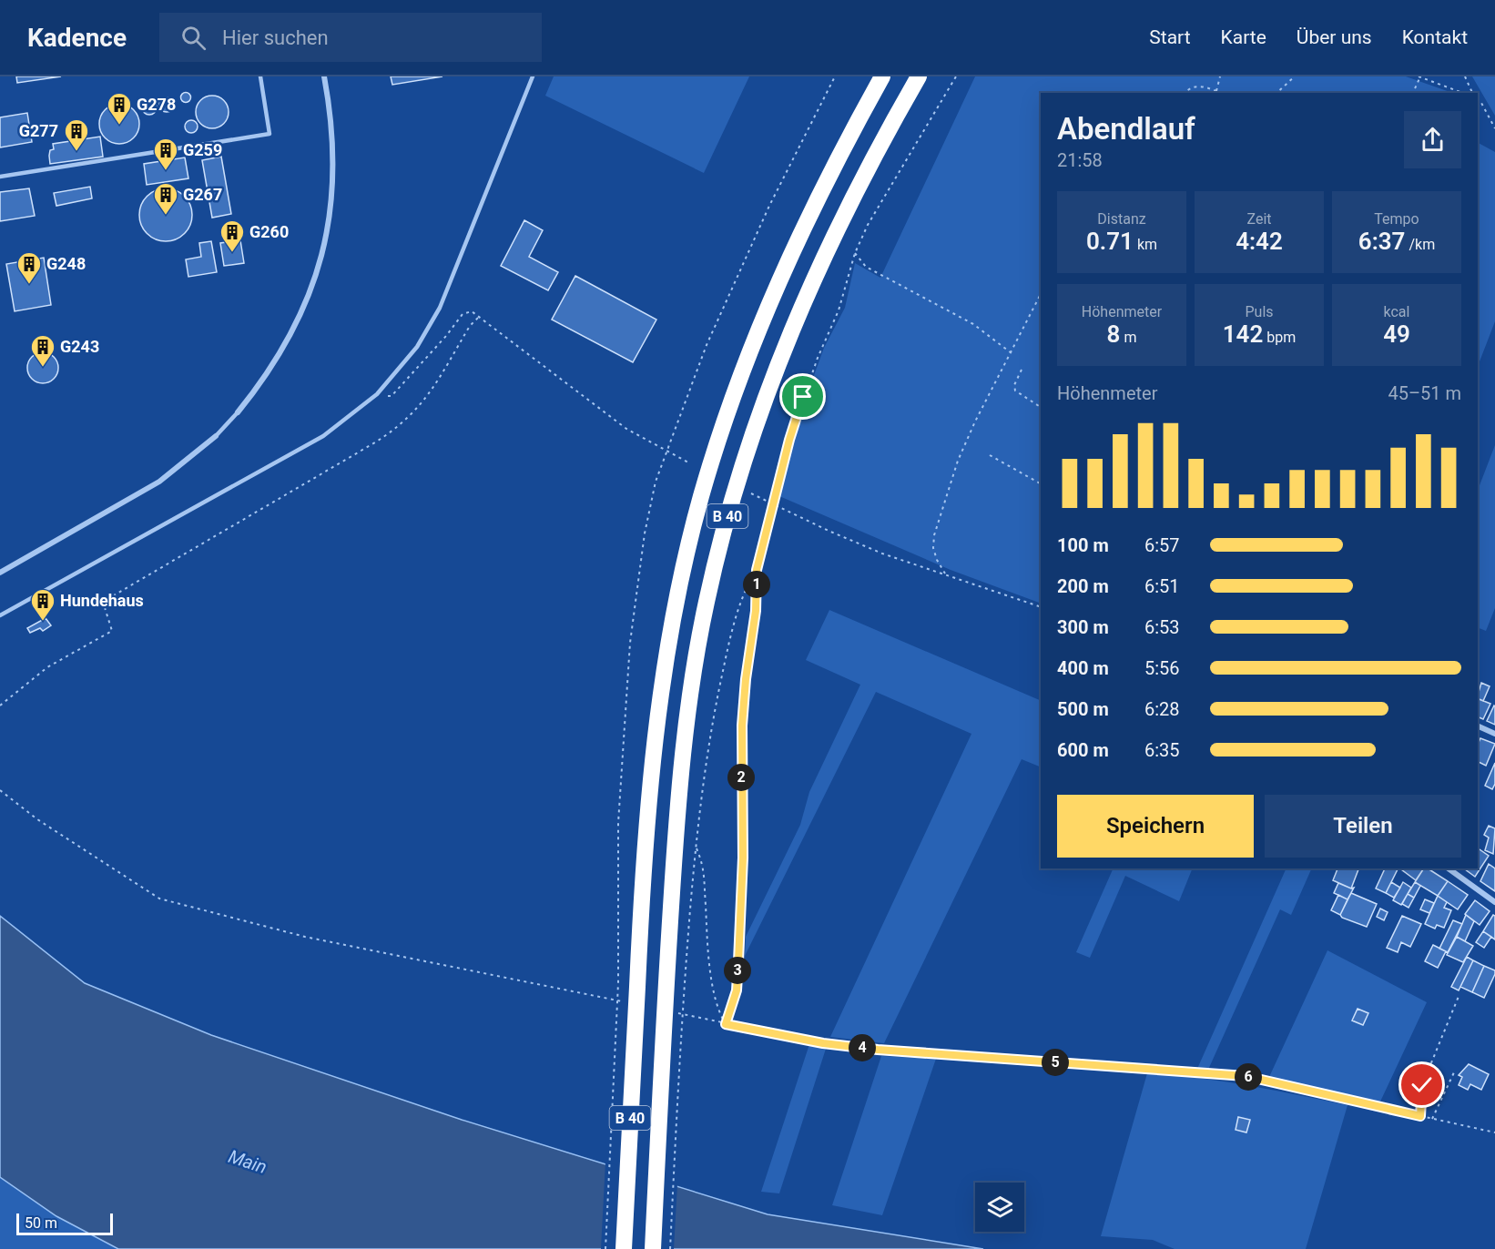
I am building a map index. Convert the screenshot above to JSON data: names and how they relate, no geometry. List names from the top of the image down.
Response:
{
  "streets": {
    "highway": ["B 40"]
  },
  "water": ["Main"],
  "places": {
    "building": [
      "G278",
      "G277",
      "G259",
      "G267",
      "G260",
      "G248",
      "G243",
      "Hundehaus"
    ]
  },
  "scale_bar": "50 m",
  "page": {
    "header": "Kadence",
    "search": "Hier suchen",
    "nav": [
      "Start",
      "Karte",
      "Über uns",
      "Kontakt"
    ],
    "heading": ["Abendlauf", "21:58"],
    "stats": [
      ["Distanz", "0.71 km"],
      ["Zeit", "4:42"],
      ["Tempo", "6:37 /km"],
      ["Höhenmeter", "8 m"],
      ["Puls", "142 bpm"],
      ["kcal", "49"]
    ],
    "chart": ["Höhenmeter", "45–51 m"],
    "list": [
      {
        "name": "100 m",
        "note": "6:57"
      },
      {
        "name": "200 m",
        "note": "6:51"
      },
      {
        "name": "300 m",
        "note": "6:53"
      },
      {
        "name": "400 m",
        "note": "5:56"
      },
      {
        "name": "500 m",
        "note": "6:28"
      },
      {
        "name": "600 m",
        "note": "6:35"
      }
    ],
    "pins": [
      "1",
      "2",
      "3",
      "4",
      "5",
      "6"
    ],
    "buttons": ["Speichern", "Teilen"],
    "scale": "50 m"
  }
}
